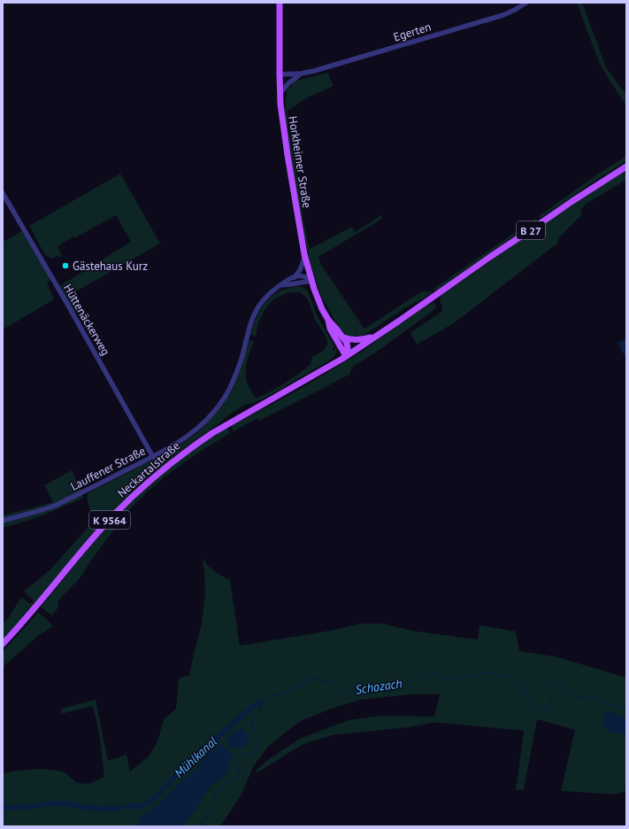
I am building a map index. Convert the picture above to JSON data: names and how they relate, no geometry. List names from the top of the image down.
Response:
{
  "streets": {
    "main road": [
      "Horkheimer Straße",
      "B 27",
      "Neckartalstraße",
      "K 9564"
    ],
    "street": ["Egerten", "Hüttenäckerweg", "Lauffener Straße"]
  },
  "crossings": [
    ["Egerten", "Horkheimer Straße"],
    ["Horkheimer Straße", "B 27"],
    ["Horkheimer Straße", "Neckartalstraße"],
    ["B 27", "Neckartalstraße"],
    ["Hüttenäckerweg", "Lauffener Straße"]
  ],
  "water": ["Schozach", "Mühlkanal"],
  "places": ["Gästehaus Kurz"]
}
